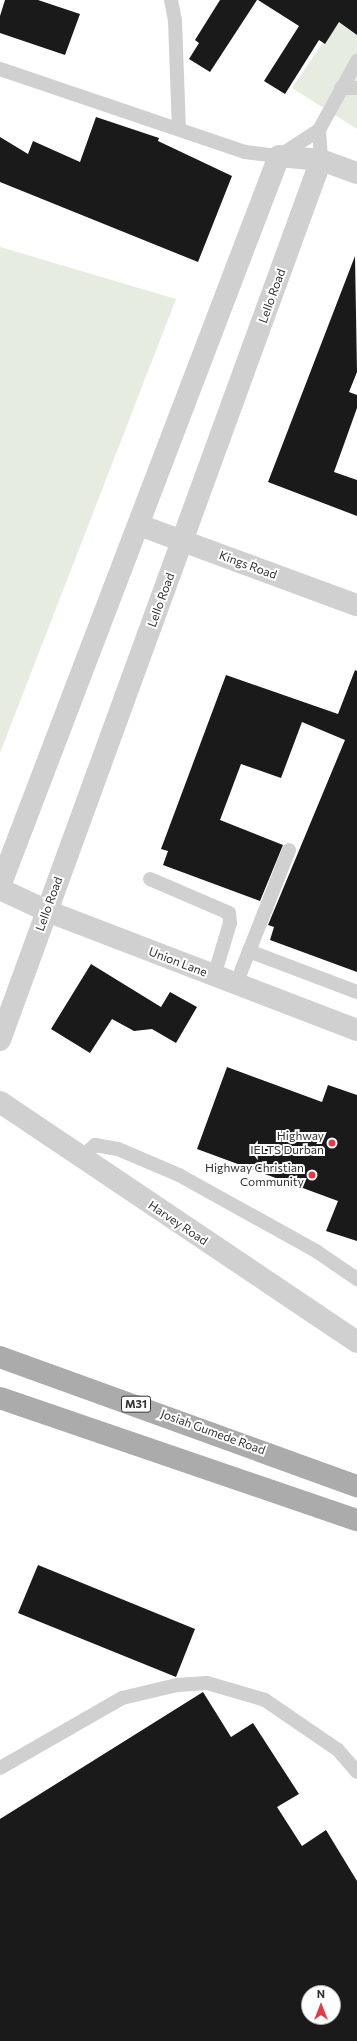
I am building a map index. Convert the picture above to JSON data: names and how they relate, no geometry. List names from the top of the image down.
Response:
{
  "streets": {
    "main road": ["M31", "Josiah Gumede Road"],
    "street": [
      "Lello Road",
      "Kings Road",
      "Union Lane",
      "Harvey Road"
    ]
  },
  "crossings": [
    ["Lello Road", "Kings Road"],
    ["Lello Road", "Union Lane"]
  ],
  "places": ["Highway IELTS Durban", "Highway Christian Community"],
  "north": "top"
}
